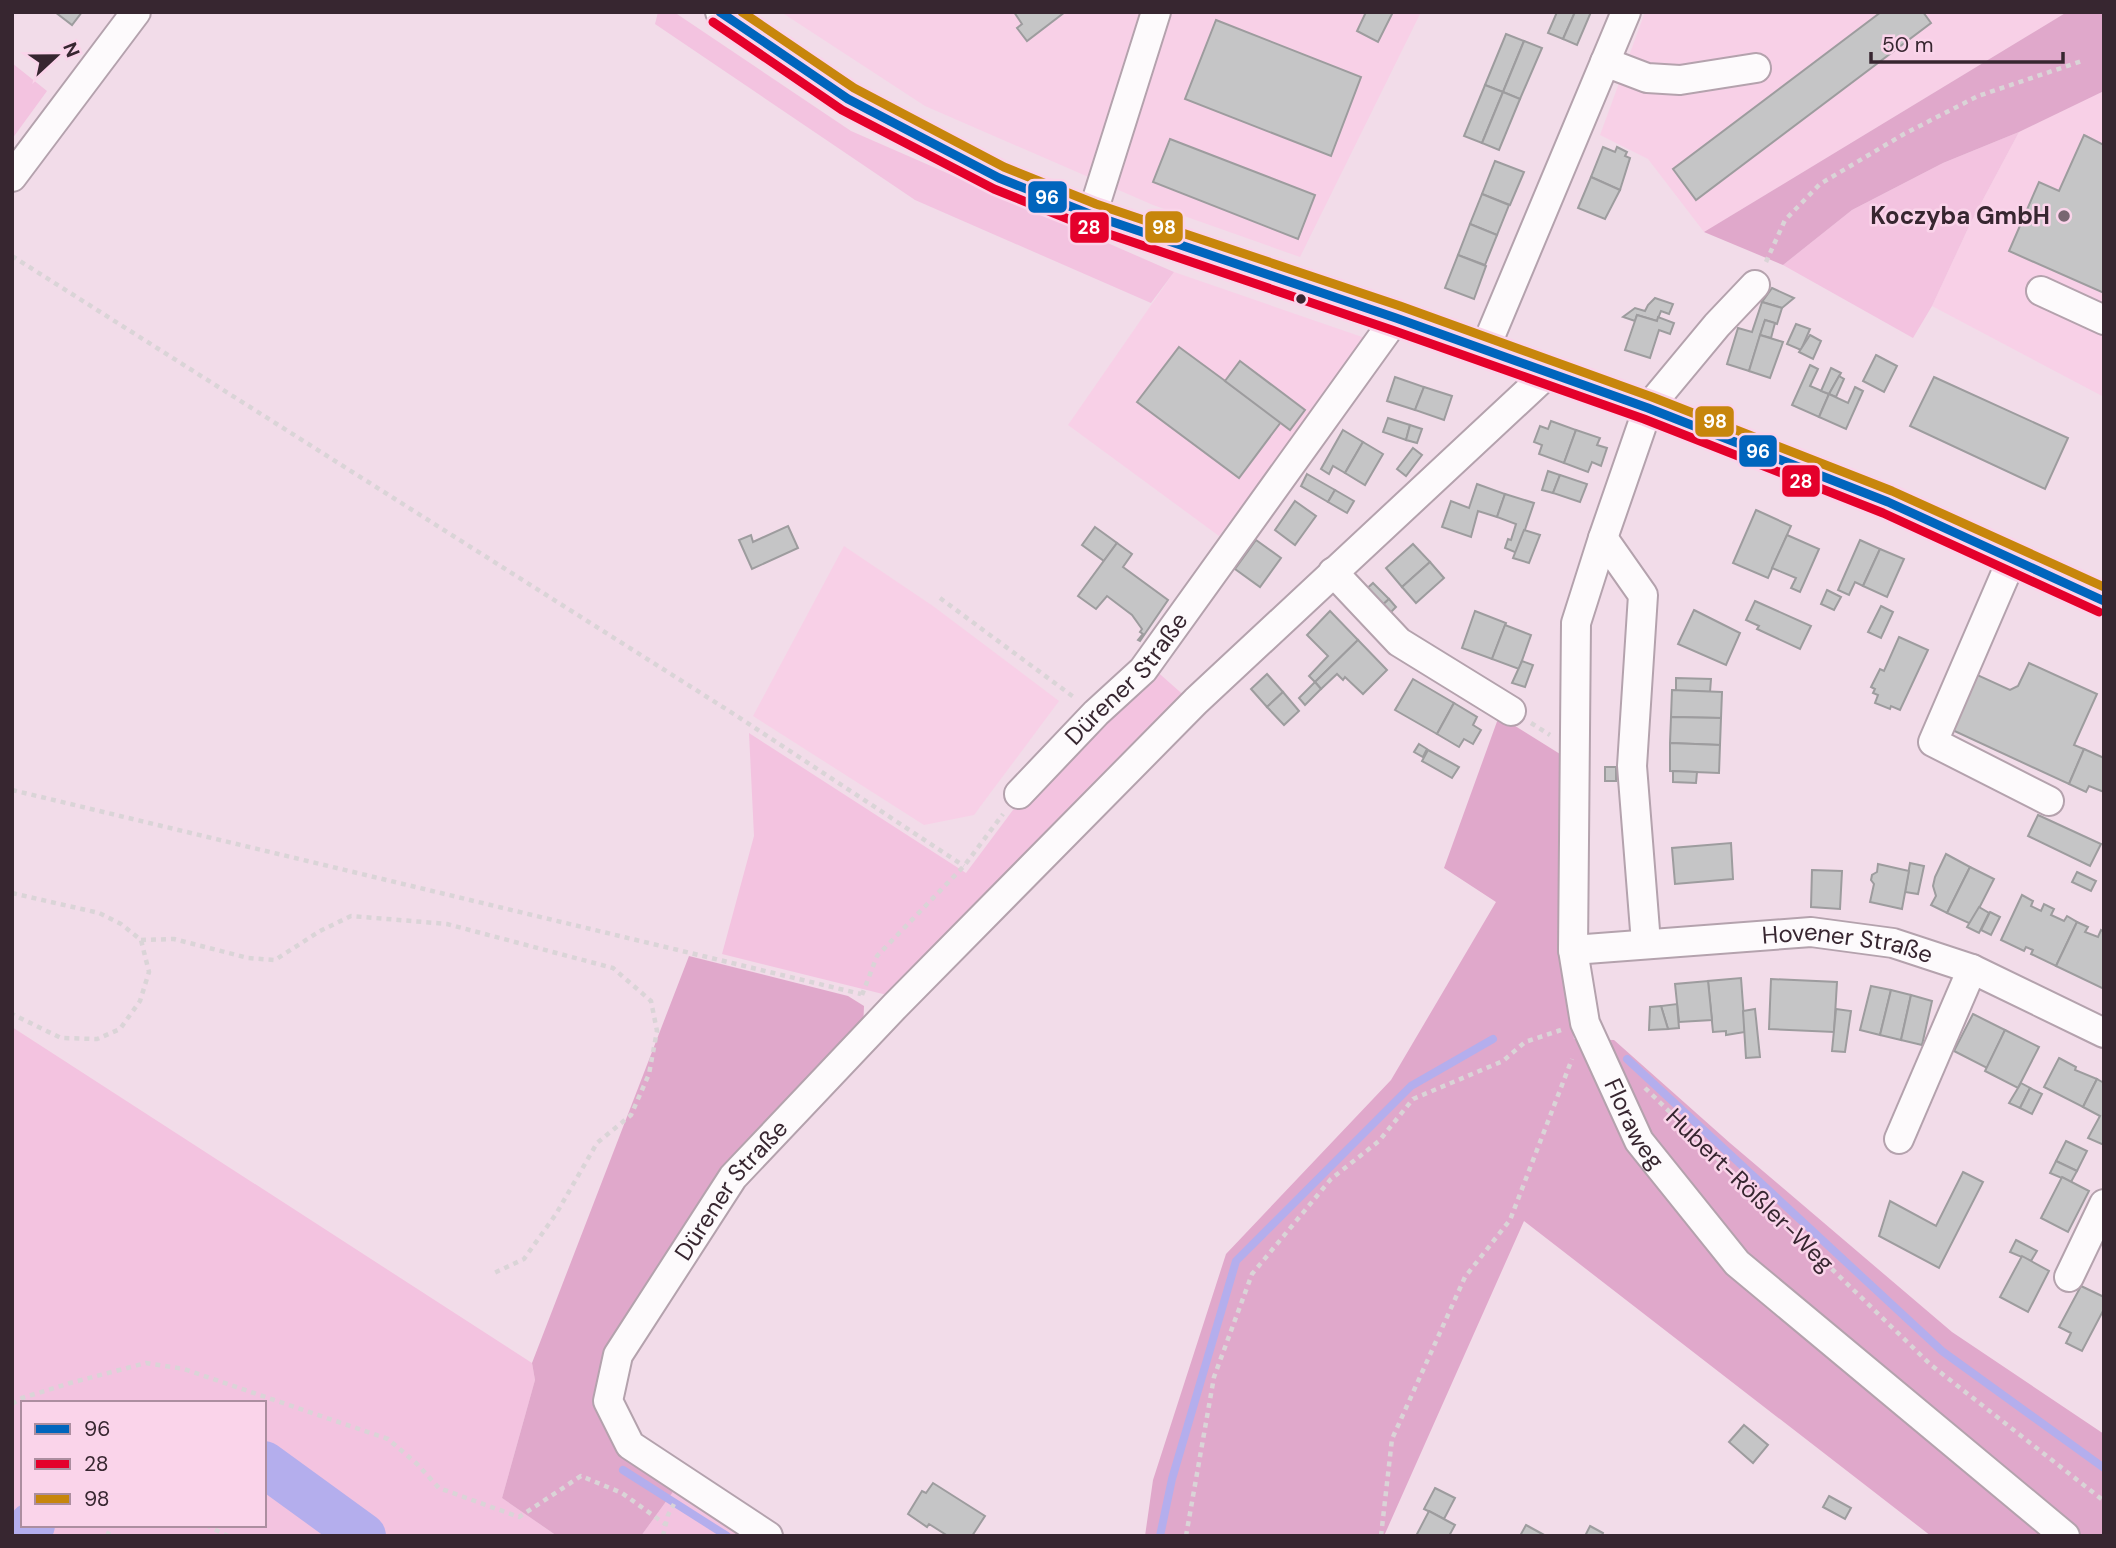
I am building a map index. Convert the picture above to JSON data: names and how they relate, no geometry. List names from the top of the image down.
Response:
{
  "streets": {
    "street": ["Dürener Straße", "Hovener Straße", "Floraweg"],
    "path": ["Hubert-Rößler-Weg"]
  },
  "crossings": [
    ["Hovener Straße", "Floraweg"]
  ],
  "places": ["Koczyba GmbH"],
  "lines": ["transit line 96", "transit line 98", "transit line 28"],
  "legend": ["96", "28", "98"],
  "scale_bar": "50 m",
  "north": "right"
}
